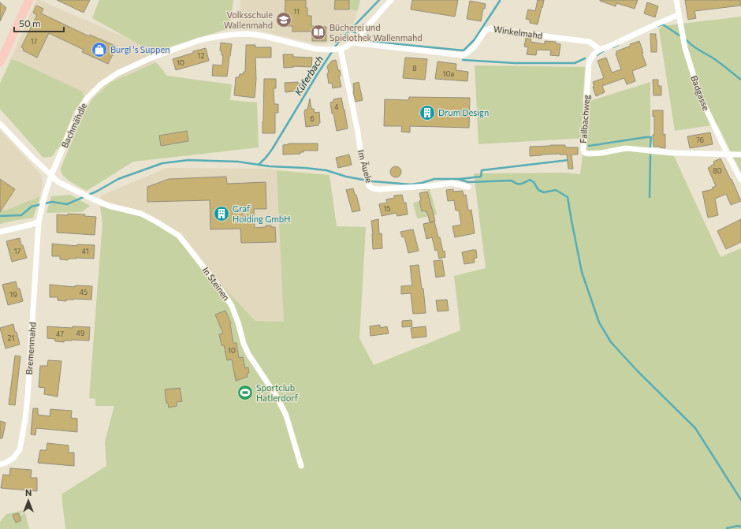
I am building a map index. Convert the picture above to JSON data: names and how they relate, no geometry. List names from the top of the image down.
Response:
{
  "streets": {
    "street": [
      "Winkelmahd",
      "Badgasse",
      "Fallbachweg",
      "Bachmähdle",
      "Im Äuele",
      "In Steinen",
      "Bremenmahd"
    ]
  },
  "crossings": [
    ["Winkelmahd", "Fallbachweg"],
    ["Winkelmahd", "Bachmähdle"],
    ["Badgasse", "Fallbachweg"],
    ["Bachmähdle", "Im Äuele"],
    ["Bachmähdle", "In Steinen"],
    ["Bachmähdle", "Bremenmahd"],
    ["In Steinen", "Bremenmahd"]
  ],
  "water": ["Küferbach"],
  "places": {
    "school or university": ["Volksschule Wallenmahd"],
    "library": ["Bücherei und Spielothek Wallenmahd"],
    "shop": ["Burgl 's Suppen"],
    "building": ["Drum Design", "Graf Holding GmbH"],
    "sports": ["Sportclub Hatlerdorf"]
  },
  "house_numbers": [
    "11",
    "17",
    "12",
    "10",
    "8",
    "10a",
    "4",
    "6",
    "76",
    "80",
    "15",
    "17",
    "41",
    "45",
    "19",
    "49",
    "47",
    "21",
    "10"
  ],
  "scale_bar": "50 m",
  "north": "top"
}
